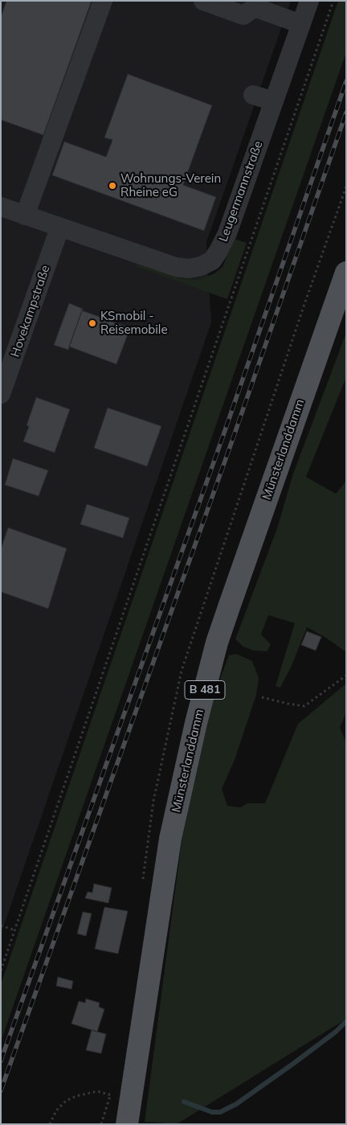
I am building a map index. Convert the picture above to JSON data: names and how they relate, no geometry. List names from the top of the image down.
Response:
{
  "streets": {
    "main road": ["Münsterlanddamm", "B 481"],
    "street": ["Leugermannstraße", "Hovekampstraße"]
  },
  "crossings": [
    ["Leugermannstraße", "Hovekampstraße"]
  ],
  "places": ["Wohnungs-Verein Rheine eG", "KSmobil - Reisemobile"]
}
